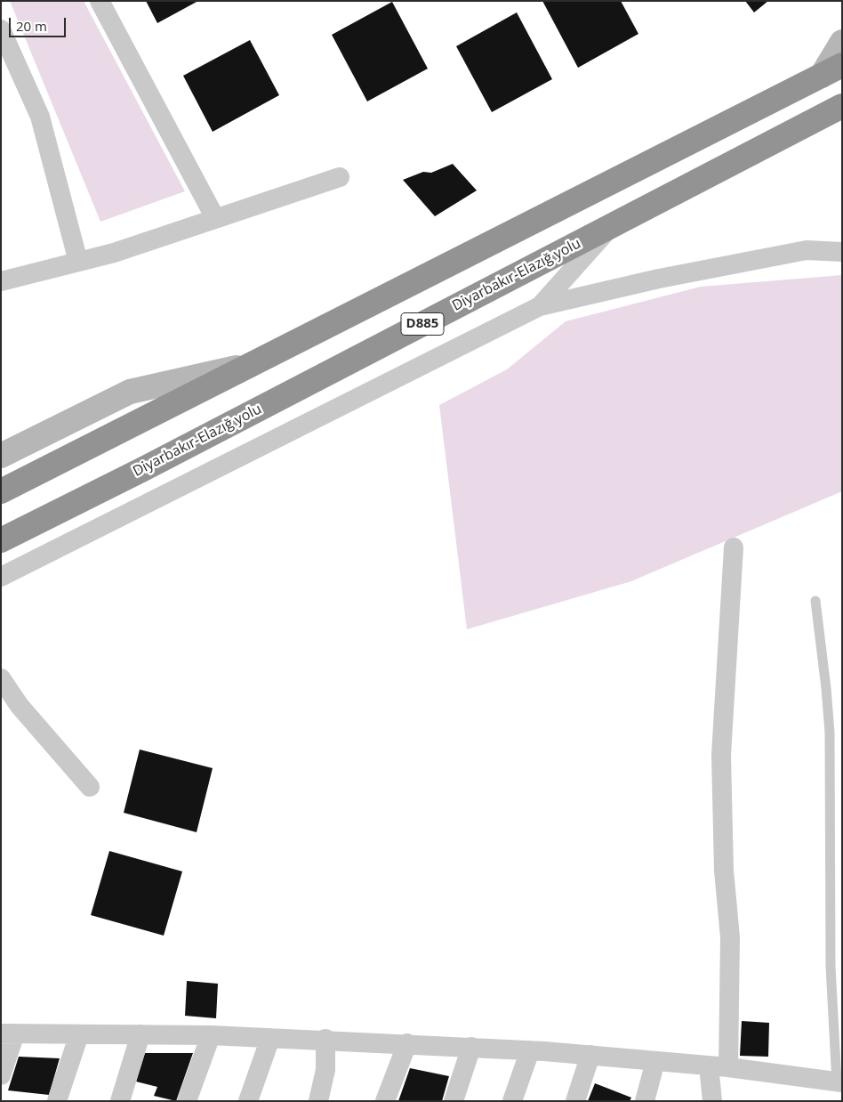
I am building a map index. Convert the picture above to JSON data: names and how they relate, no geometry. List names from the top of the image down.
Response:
{
  "streets": {
    "highway": ["Diyarbakır-Elazığ yolu", "D885"]
  },
  "scale_bar": "20 m"
}
